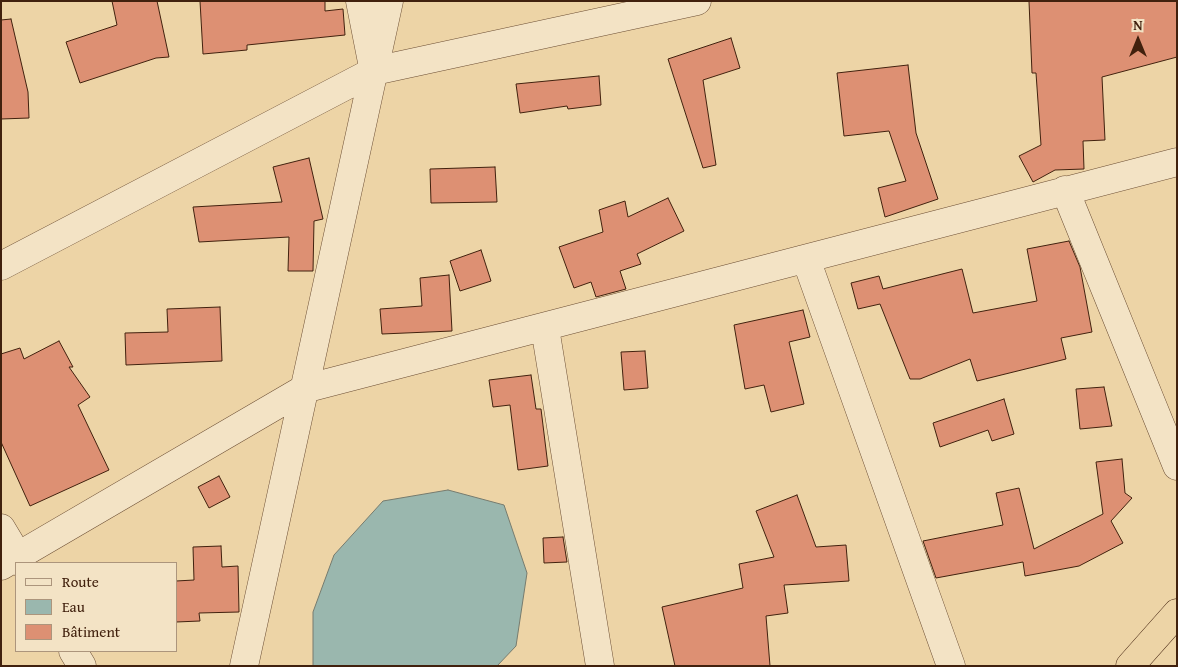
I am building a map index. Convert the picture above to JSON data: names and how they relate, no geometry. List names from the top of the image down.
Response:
{
  "legend": ["Route", "Eau", "Bâtiment"],
  "north": "top"
}
